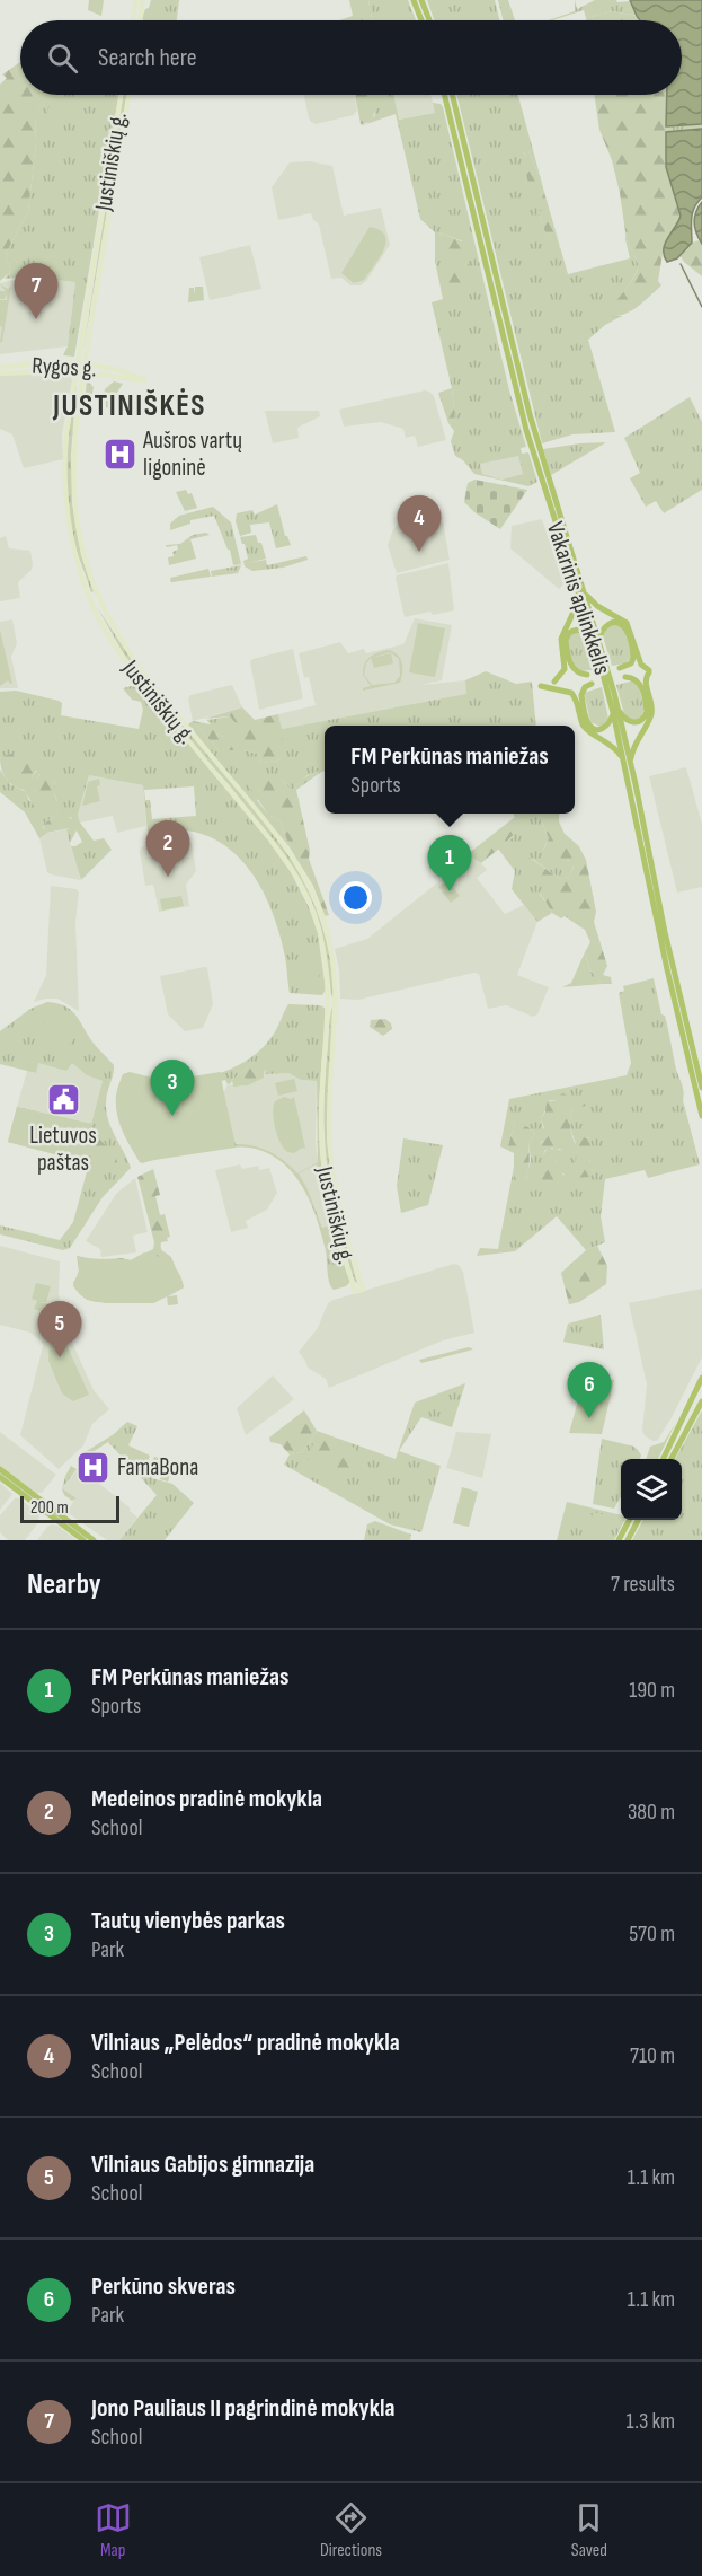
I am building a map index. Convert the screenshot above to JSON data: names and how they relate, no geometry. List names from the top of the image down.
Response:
{
  "streets": {
    "highway": ["Vakarinis aplinkkelis"],
    "main road": ["Justiniškių g.", "Rygos g."]
  },
  "crossings": [
    ["Justiniškių g.", "Rygos g."]
  ],
  "districts": ["JUSTINIŠKĖS"],
  "places": {
    "hospital": ["Aušros vartų ligoninė", "FamaBona"],
    "public building": ["Lietuvos paštas"]
  },
  "scale_bar": "200 m",
  "page": {
    "search": "Search here",
    "pins": [
      "7",
      "4",
      "2",
      "1",
      "3",
      "5",
      "6"
    ],
    "popup": ["FM Perkūnas maniežas", "Sports"],
    "scale": "200 m",
    "heading": ["Nearby", "7 results"],
    "list": [
      {
        "mark": "1",
        "name": "FM Perkūnas maniežas",
        "note": "Sports",
        "value": "190 m"
      },
      {
        "mark": "2",
        "name": "Medeinos pradinė mokykla",
        "note": "School",
        "value": "380 m"
      },
      {
        "mark": "3",
        "name": "Tautų vienybės parkas",
        "note": "Park",
        "value": "570 m"
      },
      {
        "mark": "4",
        "name": "Vilniaus „Pelėdos“ pradinė mokykla",
        "note": "School",
        "value": "710 m"
      },
      {
        "mark": "5",
        "name": "Vilniaus Gabijos gimnazija",
        "note": "School",
        "value": "1.1 km"
      },
      {
        "mark": "6",
        "name": "Perkūno skveras",
        "note": "Park",
        "value": "1.1 km"
      },
      {
        "mark": "7",
        "name": "Jono Pauliaus II pagrindinė mokykla",
        "note": "School",
        "value": "1.3 km"
      }
    ],
    "nav": ["Map", "Directions", "Saved"]
  }
}
